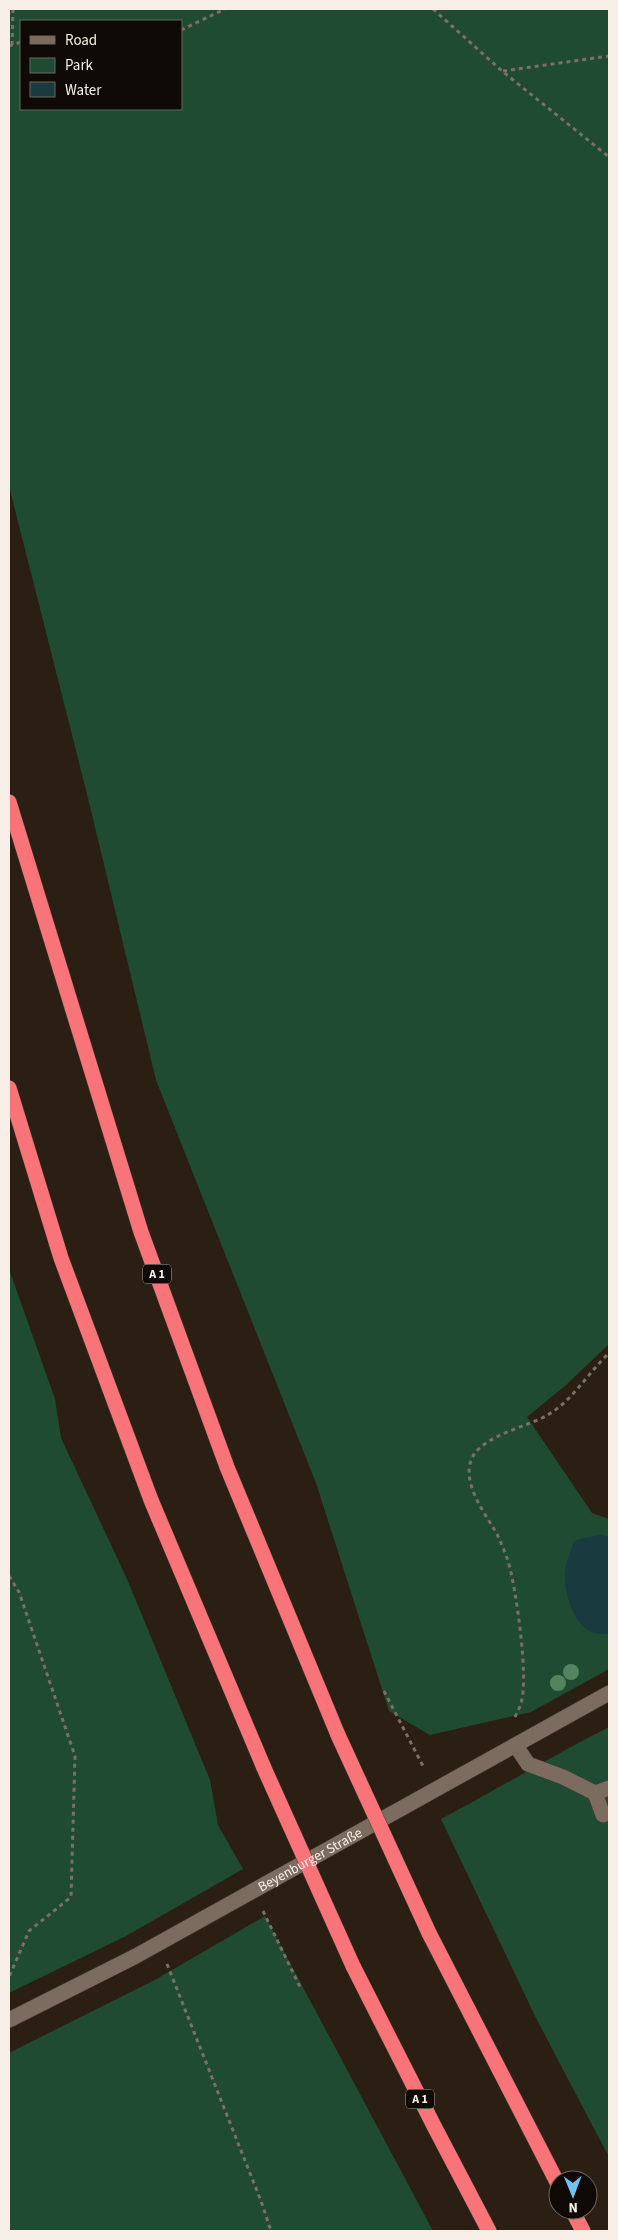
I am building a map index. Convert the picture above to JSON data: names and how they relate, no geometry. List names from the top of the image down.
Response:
{
  "streets": {
    "highway": ["A 1"],
    "main road": ["Beyenburger Straße"]
  },
  "legend": ["Road", "Park", "Water"],
  "north": "bottom"
}
